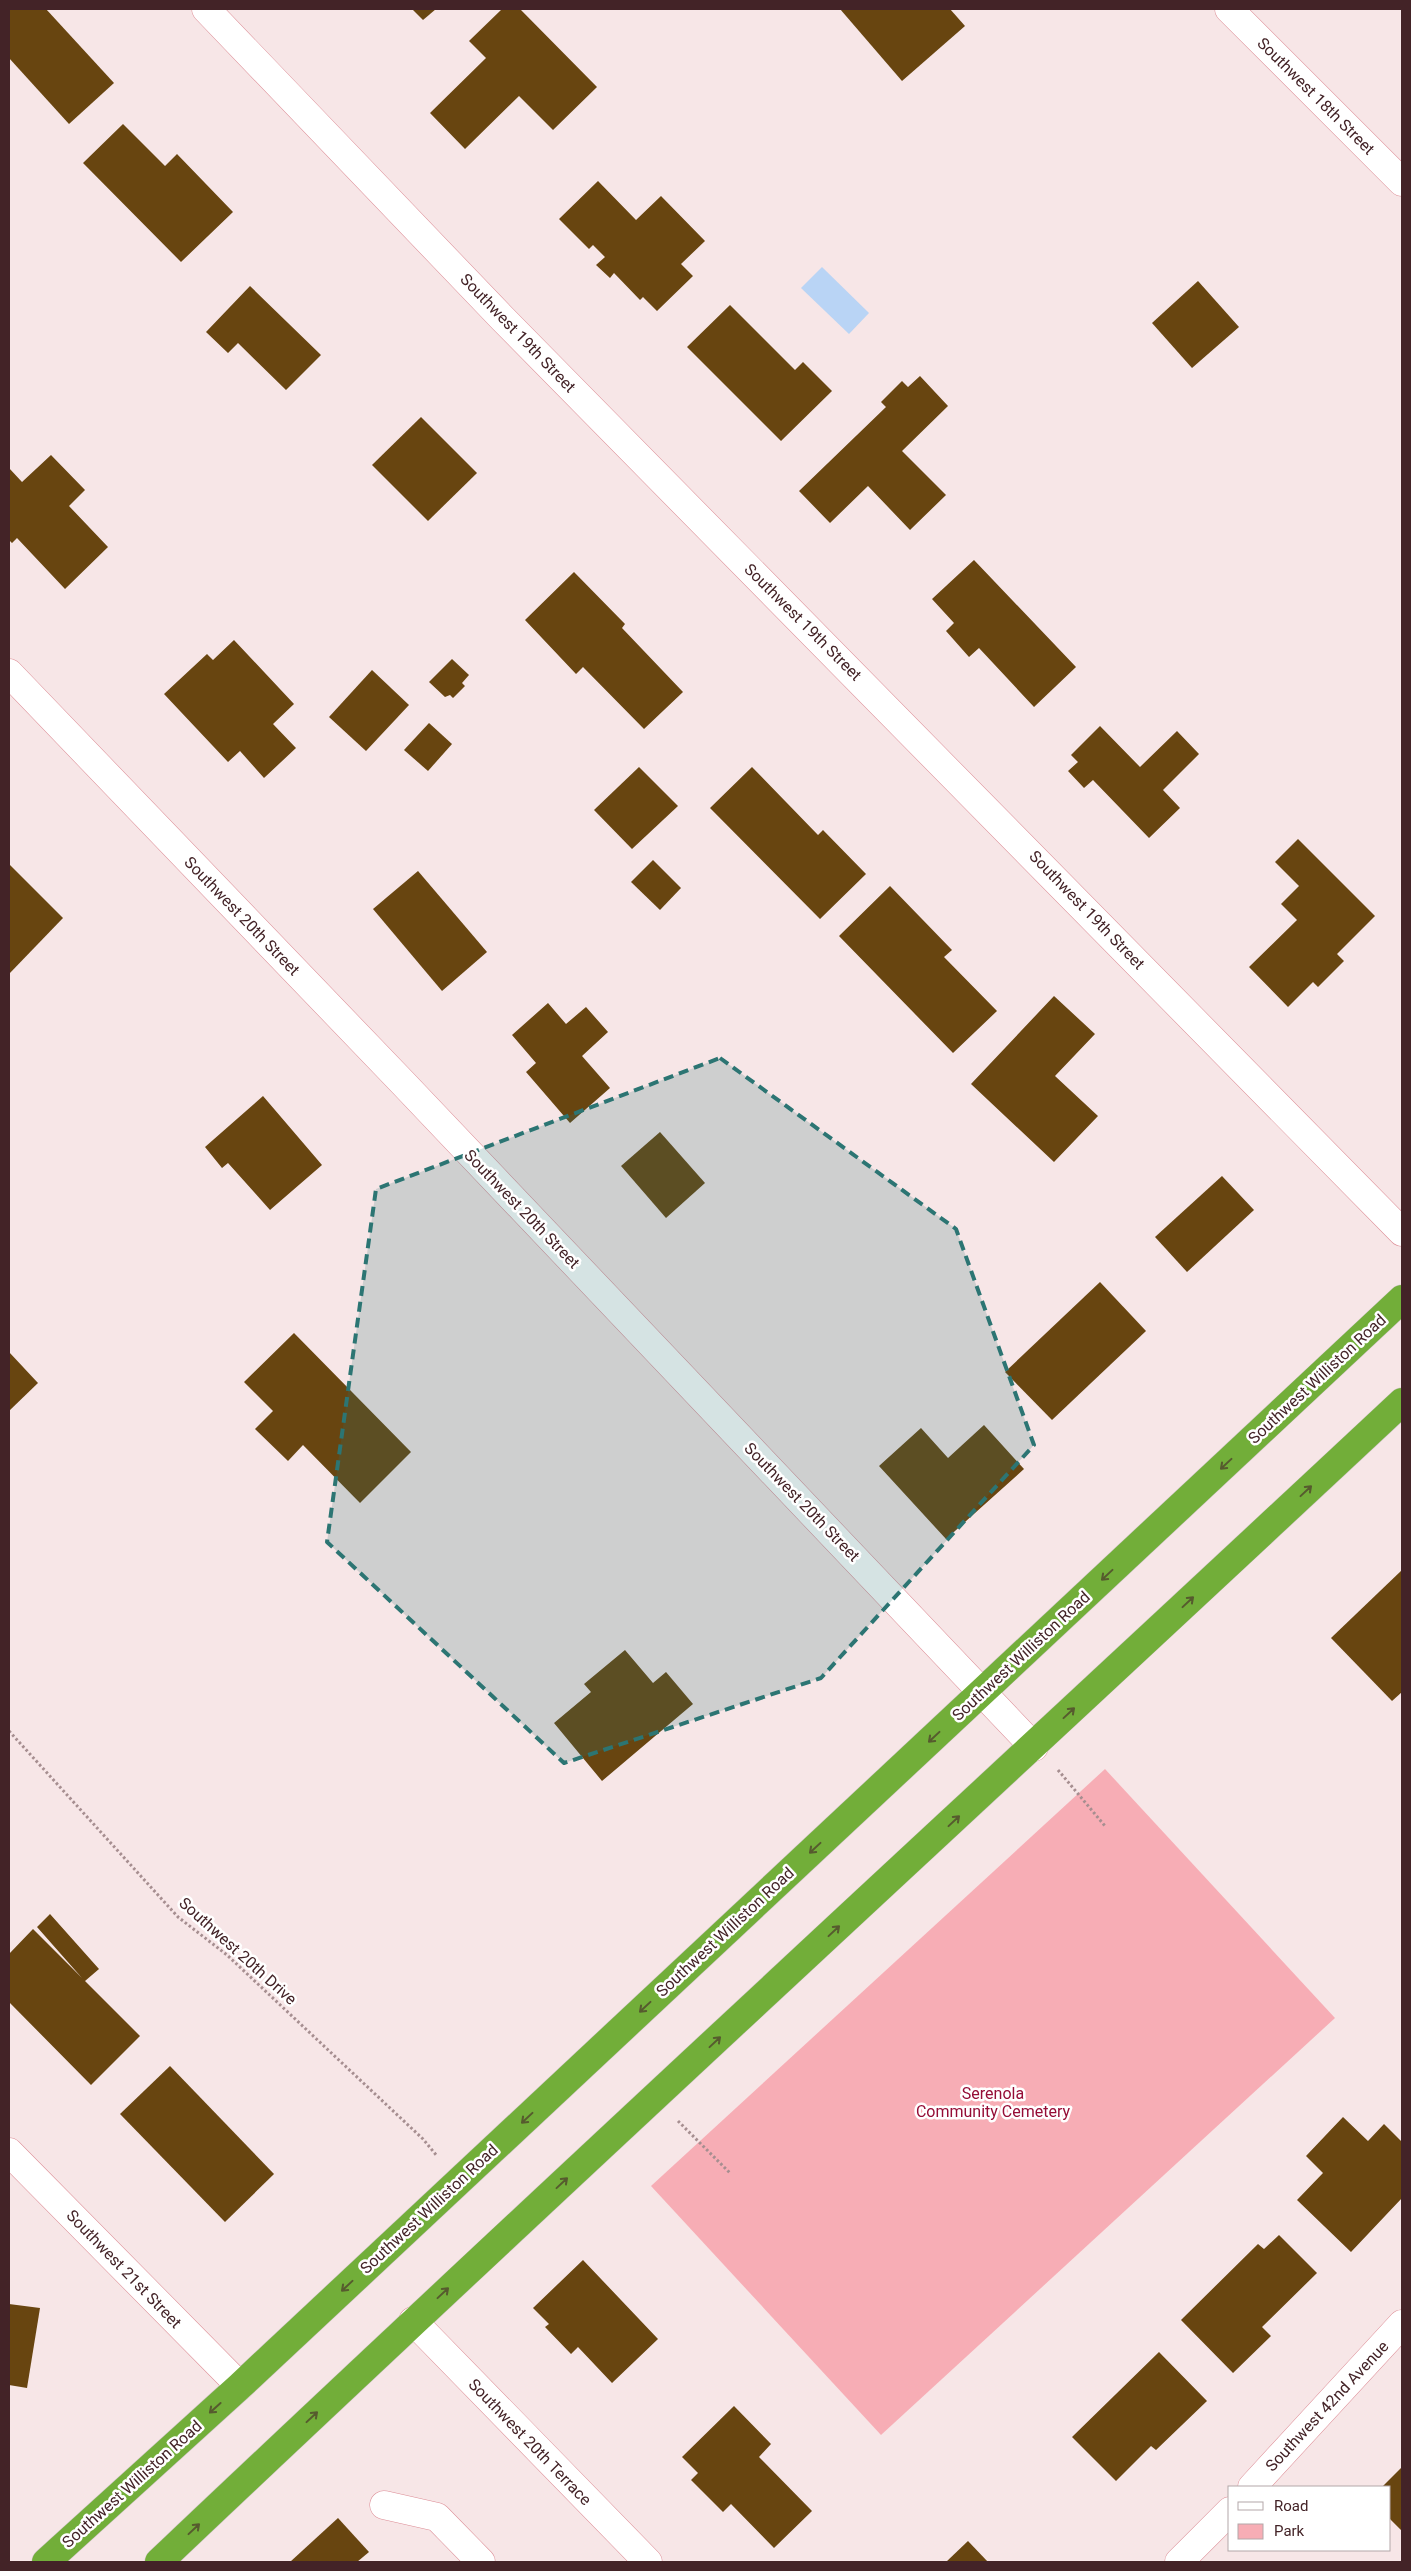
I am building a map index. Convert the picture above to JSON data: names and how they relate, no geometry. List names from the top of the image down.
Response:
{
  "streets": {
    "highway": ["Southwest Williston Road"],
    "street": [
      "Southwest 18th Street",
      "Southwest 19th Street",
      "Southwest 20th Street",
      "Southwest 21st Street",
      "Southwest 42nd Avenue",
      "Southwest 20th Terrace"
    ],
    "path": ["Southwest 20th Drive"]
  },
  "crossings": [
    ["Southwest 20th Street", "Southwest Williston Road"],
    ["Southwest Williston Road", "Southwest 20th Drive"],
    ["Southwest Williston Road", "Southwest 21st Street"]
  ],
  "parks": ["Serenola Community Cemetery"],
  "legend": ["Road", "Park"]
}
